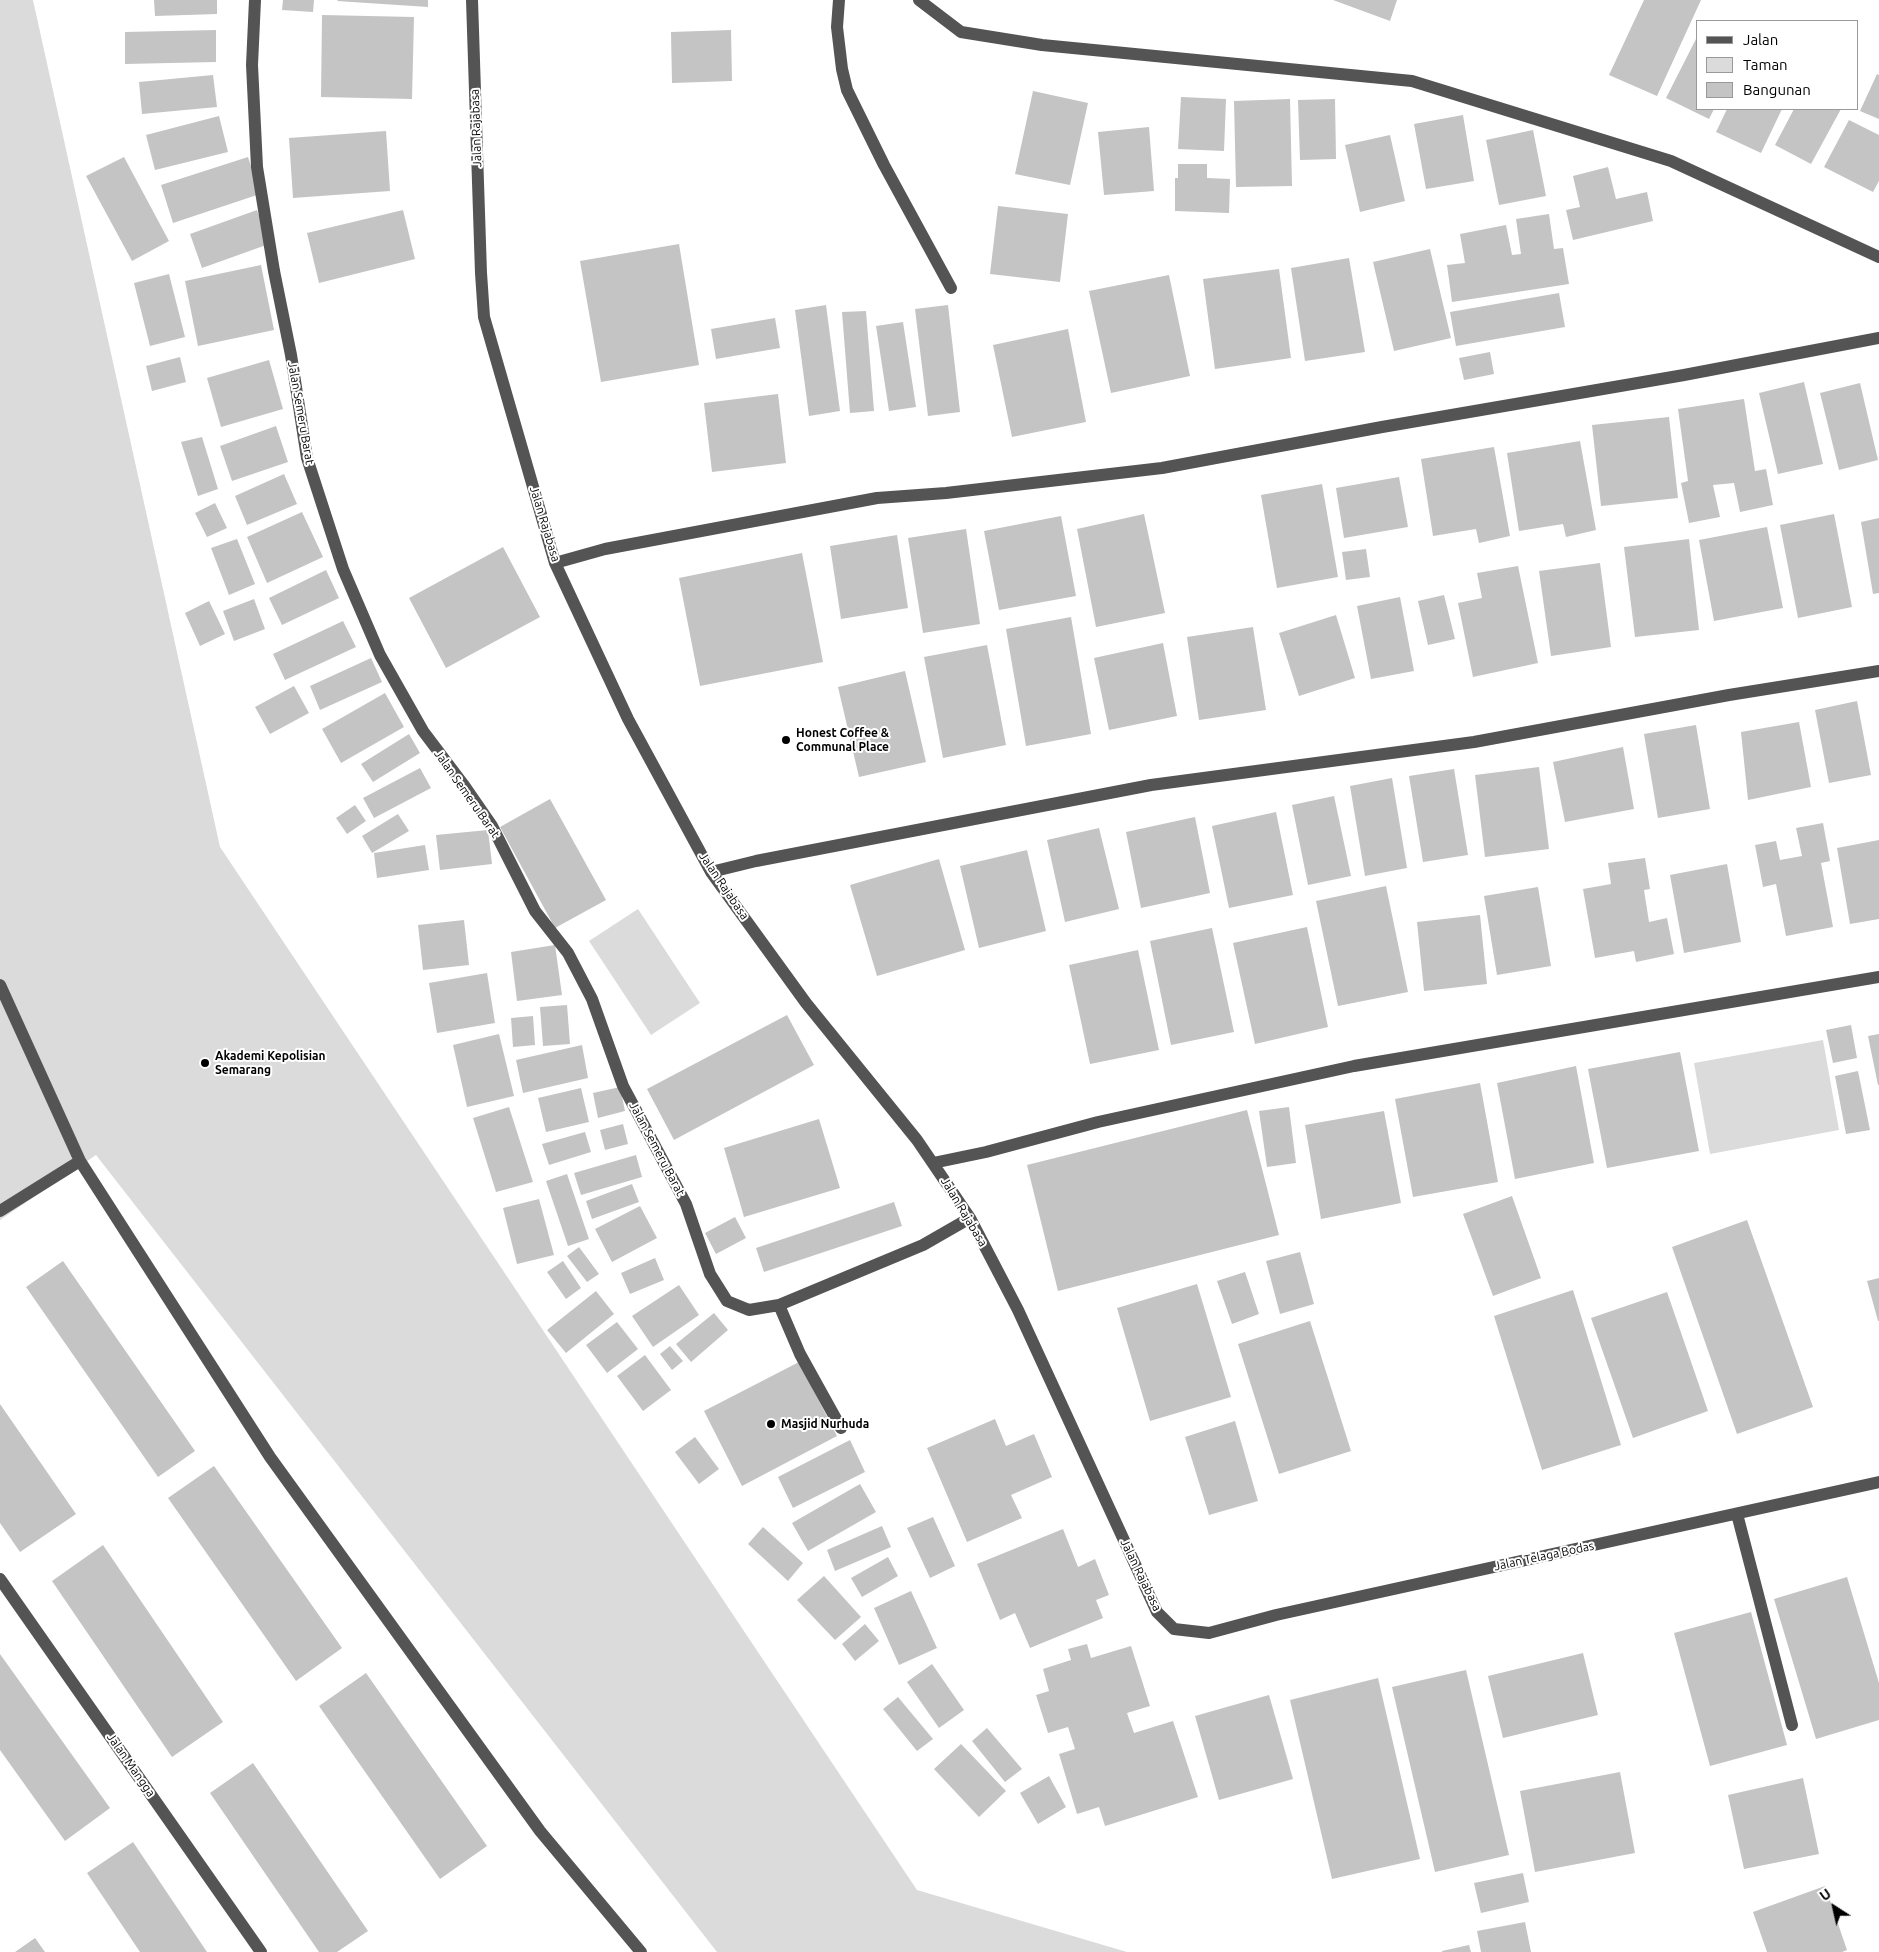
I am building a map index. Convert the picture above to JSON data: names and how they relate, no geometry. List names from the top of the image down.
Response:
{
  "streets": {
    "street": [
      "Jalan Rajabasa",
      "Jalan Semeru Barat",
      "Jalan Telaga Bodas",
      "Jalan Mangga"
    ]
  },
  "crossings": [
    ["Jalan Rajabasa", "Jalan Semeru Barat"],
    ["Jalan Rajabasa", "Jalan Telaga Bodas"]
  ],
  "places": ["Honest Coffee & Communal Place", "Akademi Kepolisian Semarang", "Masjid Nurhuda"],
  "legend": ["Jalan", "Taman", "Bangunan"],
  "north": "top left"
}
